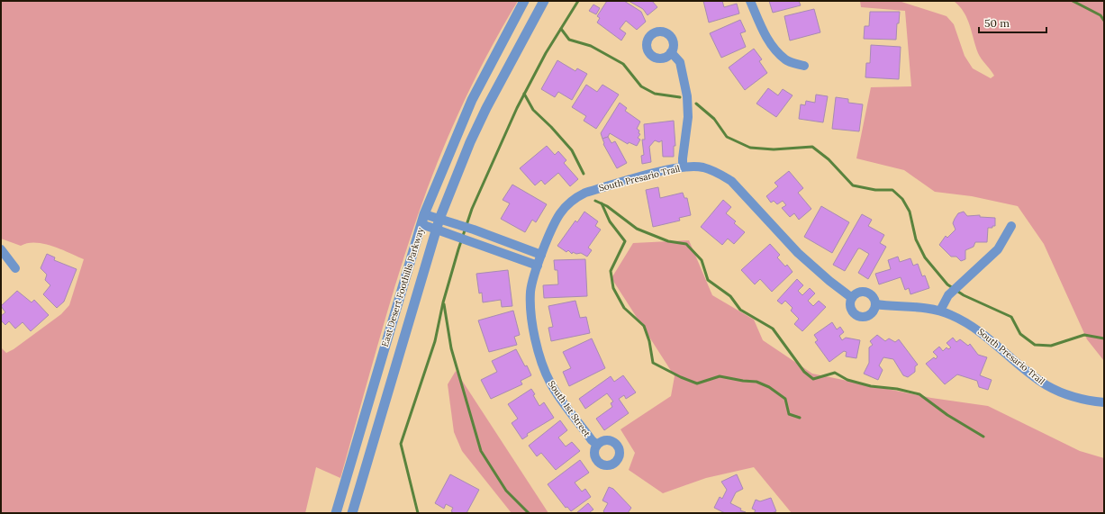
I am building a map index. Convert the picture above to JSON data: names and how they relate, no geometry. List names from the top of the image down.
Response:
{
  "streets": {
    "street": ["South Presario Trail", "East Desert Foothills Parkway", "South 1st Street"]
  },
  "crossings": [
    ["South Presario Trail", "South 1st Street"]
  ],
  "scale_bar": "50 m"
}
